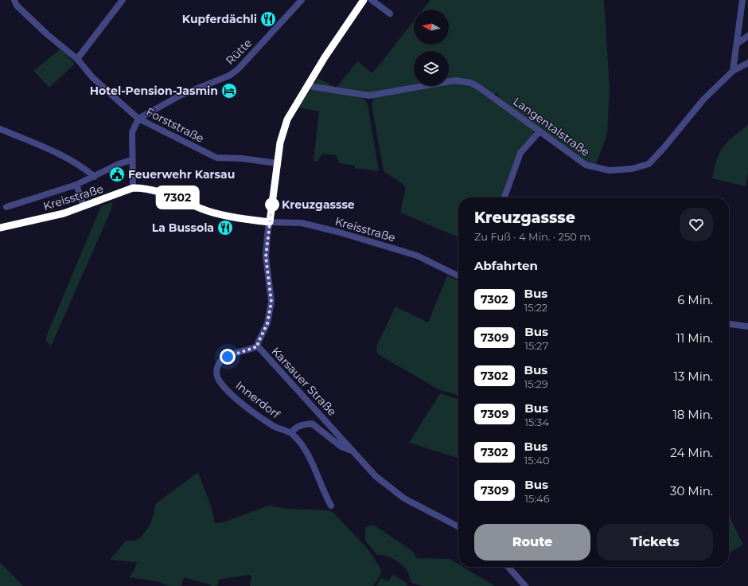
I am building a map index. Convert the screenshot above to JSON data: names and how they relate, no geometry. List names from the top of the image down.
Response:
{
  "streets": {
    "street": [
      "Rütte",
      "Forststraße",
      "Langentalstraße",
      "Kreisstraße",
      "Karsauer Straße",
      "Innerdorf"
    ]
  },
  "crossings": [
    ["Rütte", "Forststraße"],
    ["Forststraße", "Karsauer Straße"],
    ["Langentalstraße", "Karsauer Straße"],
    ["Kreisstraße", "Karsauer Straße"],
    ["Karsauer Straße", "Innerdorf"]
  ],
  "places": {
    "restaurant": ["Kupferdächli", "La Bussola"],
    "hotel": ["Hotel-Pension-Jasmin"],
    "public building": ["Feuerwehr Karsau"],
    "other": ["Kreuzgassse"]
  },
  "lines": ["bus line 7302"],
  "north": "left",
  "page": {
    "on_map": "7302",
    "heading": [
      ["Kreuzgassse", "Zu Fuß · 4 Min. · 250 m"],
      "Abfahrten"
    ],
    "list": [
      {
        "mark": "7302",
        "name": "Bus",
        "note": "15:22",
        "value": "6 Min."
      },
      {
        "mark": "7309",
        "name": "Bus",
        "note": "15:27",
        "value": "11 Min."
      },
      {
        "mark": "7302",
        "name": "Bus",
        "note": "15:29",
        "value": "13 Min."
      },
      {
        "mark": "7309",
        "name": "Bus",
        "note": "15:34",
        "value": "18 Min."
      },
      {
        "mark": "7302",
        "name": "Bus",
        "note": "15:40",
        "value": "24 Min."
      },
      {
        "mark": "7309",
        "name": "Bus",
        "note": "15:46",
        "value": "30 Min."
      }
    ],
    "buttons": ["Route", "Tickets"]
  }
}
